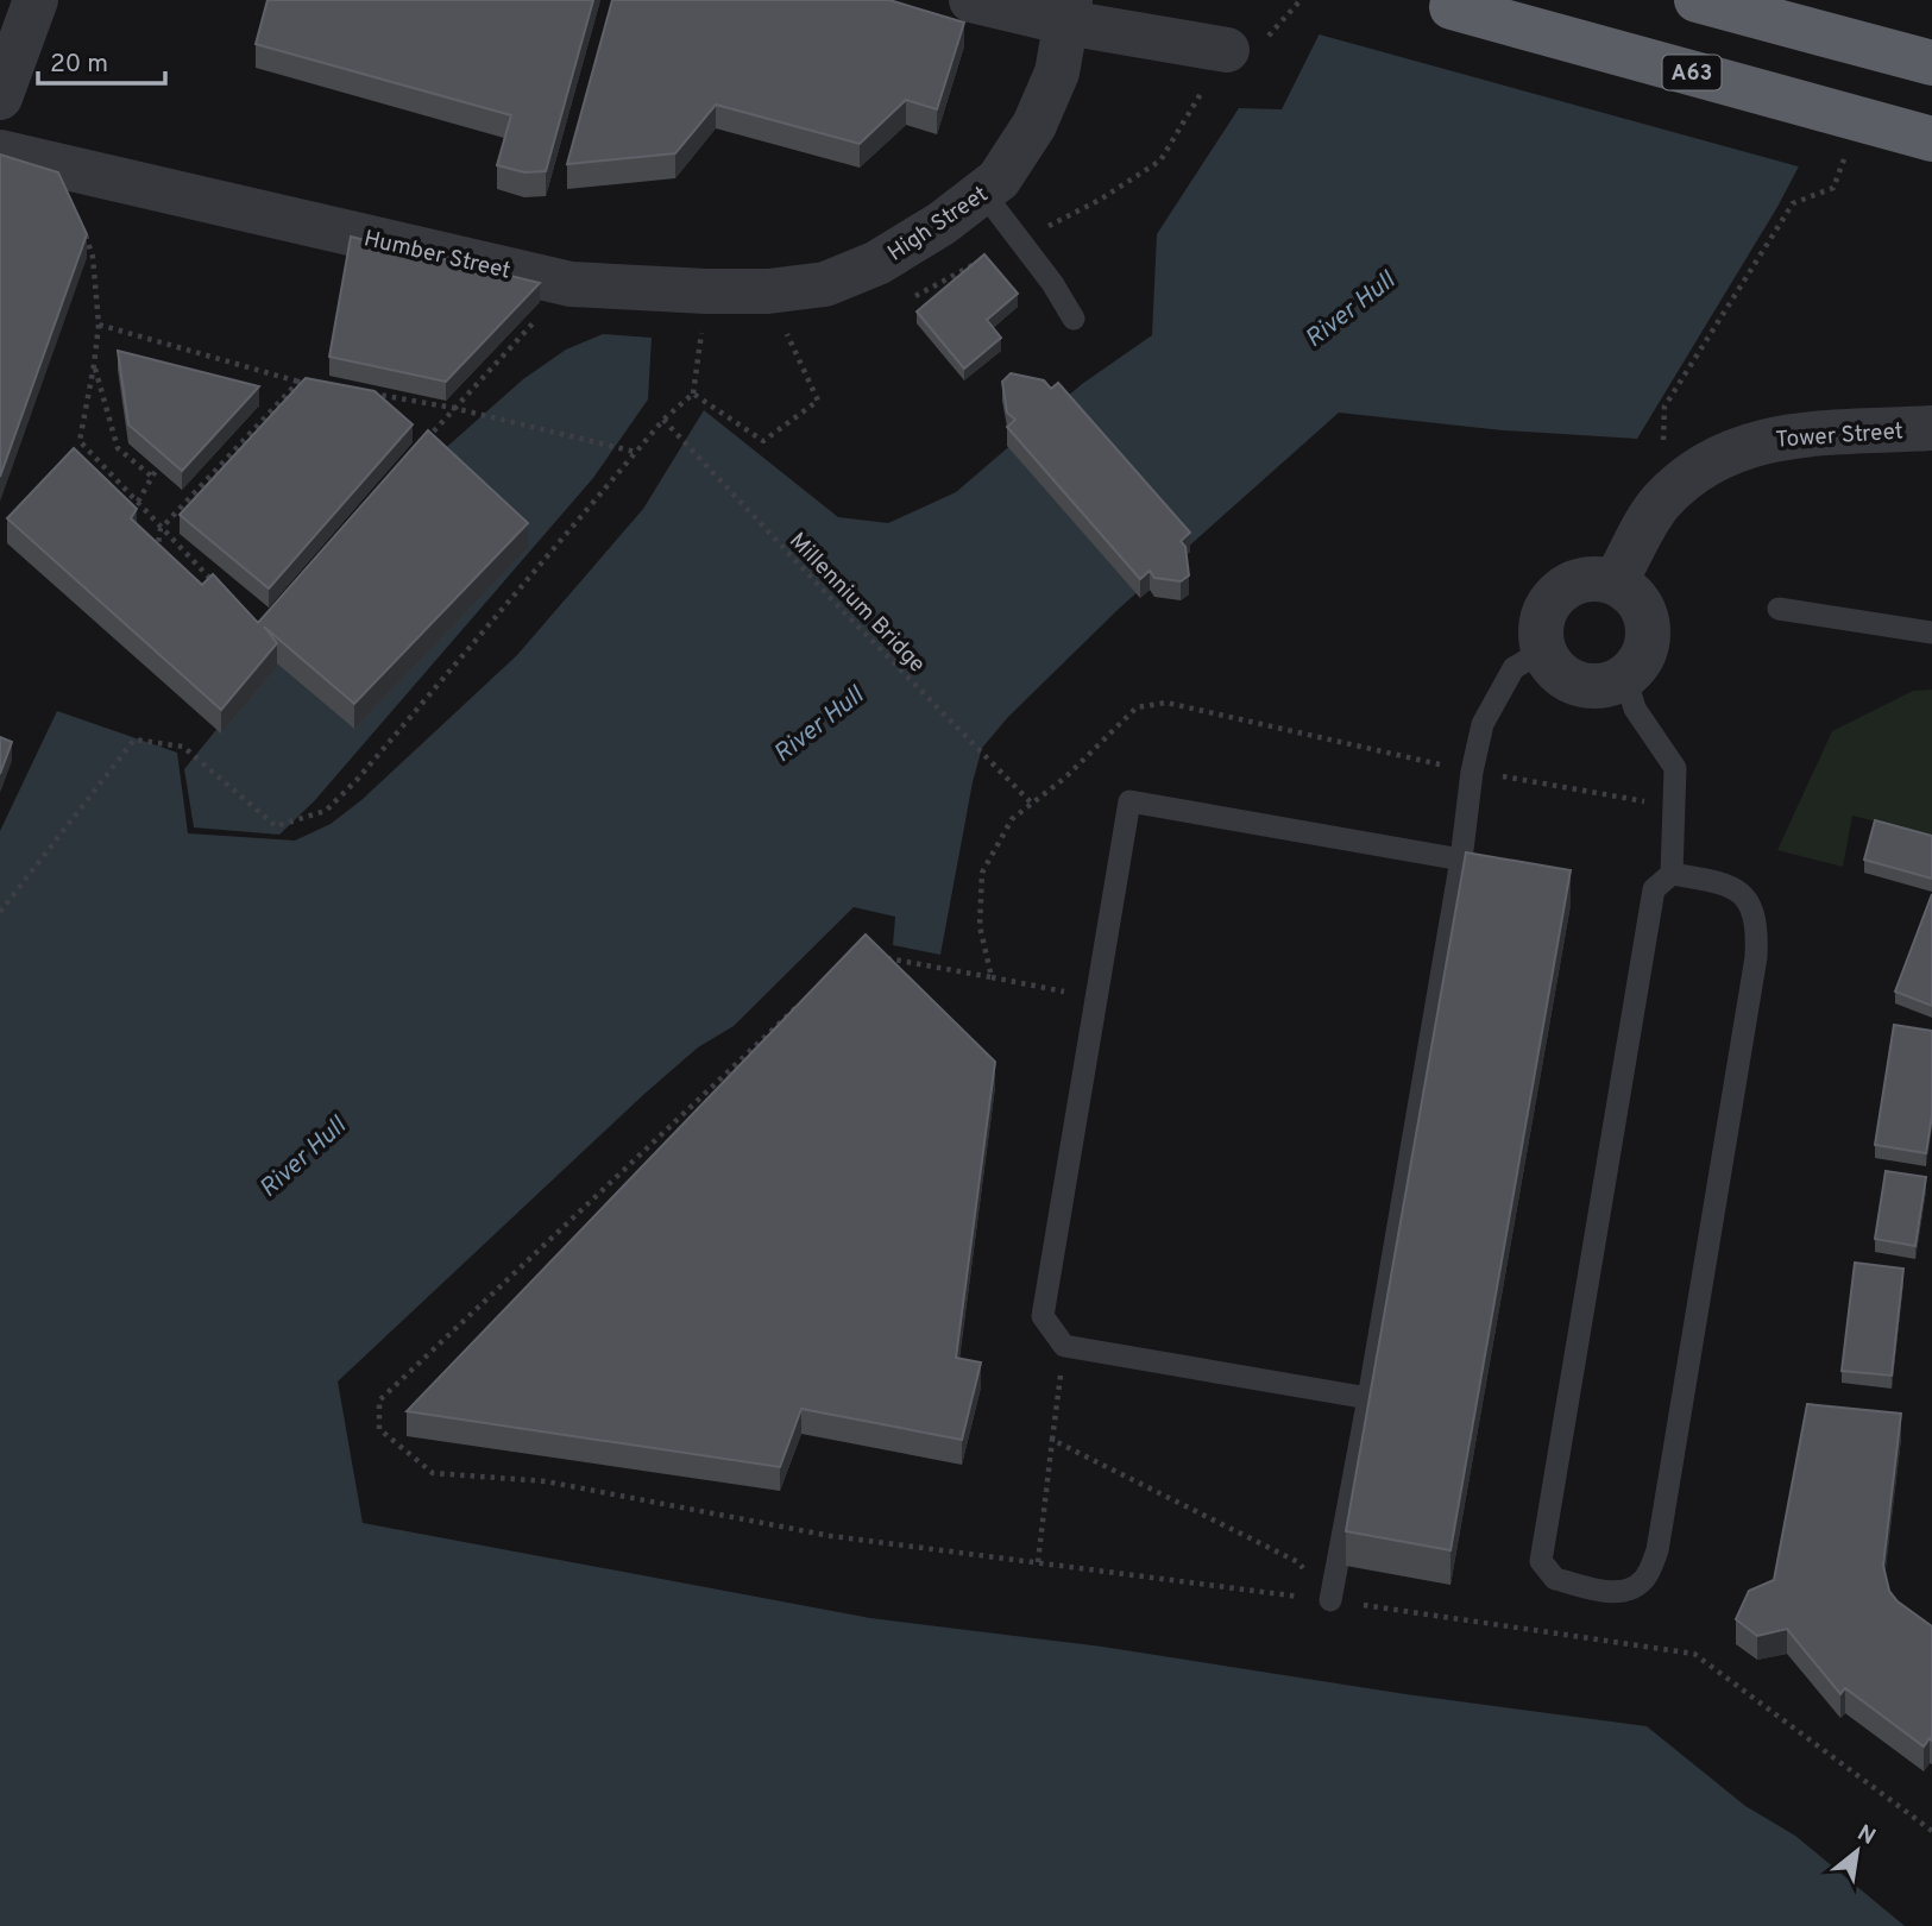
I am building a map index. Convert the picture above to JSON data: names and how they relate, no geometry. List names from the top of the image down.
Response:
{
  "streets": {
    "highway": ["A63"],
    "street": ["High Street", "Humber Street", "Tower Street"],
    "path": ["Millennium Bridge"]
  },
  "crossings": [
    ["High Street", "Humber Street"]
  ],
  "water": ["River Hull"],
  "scale_bar": "20 m",
  "north": "top right"
}
